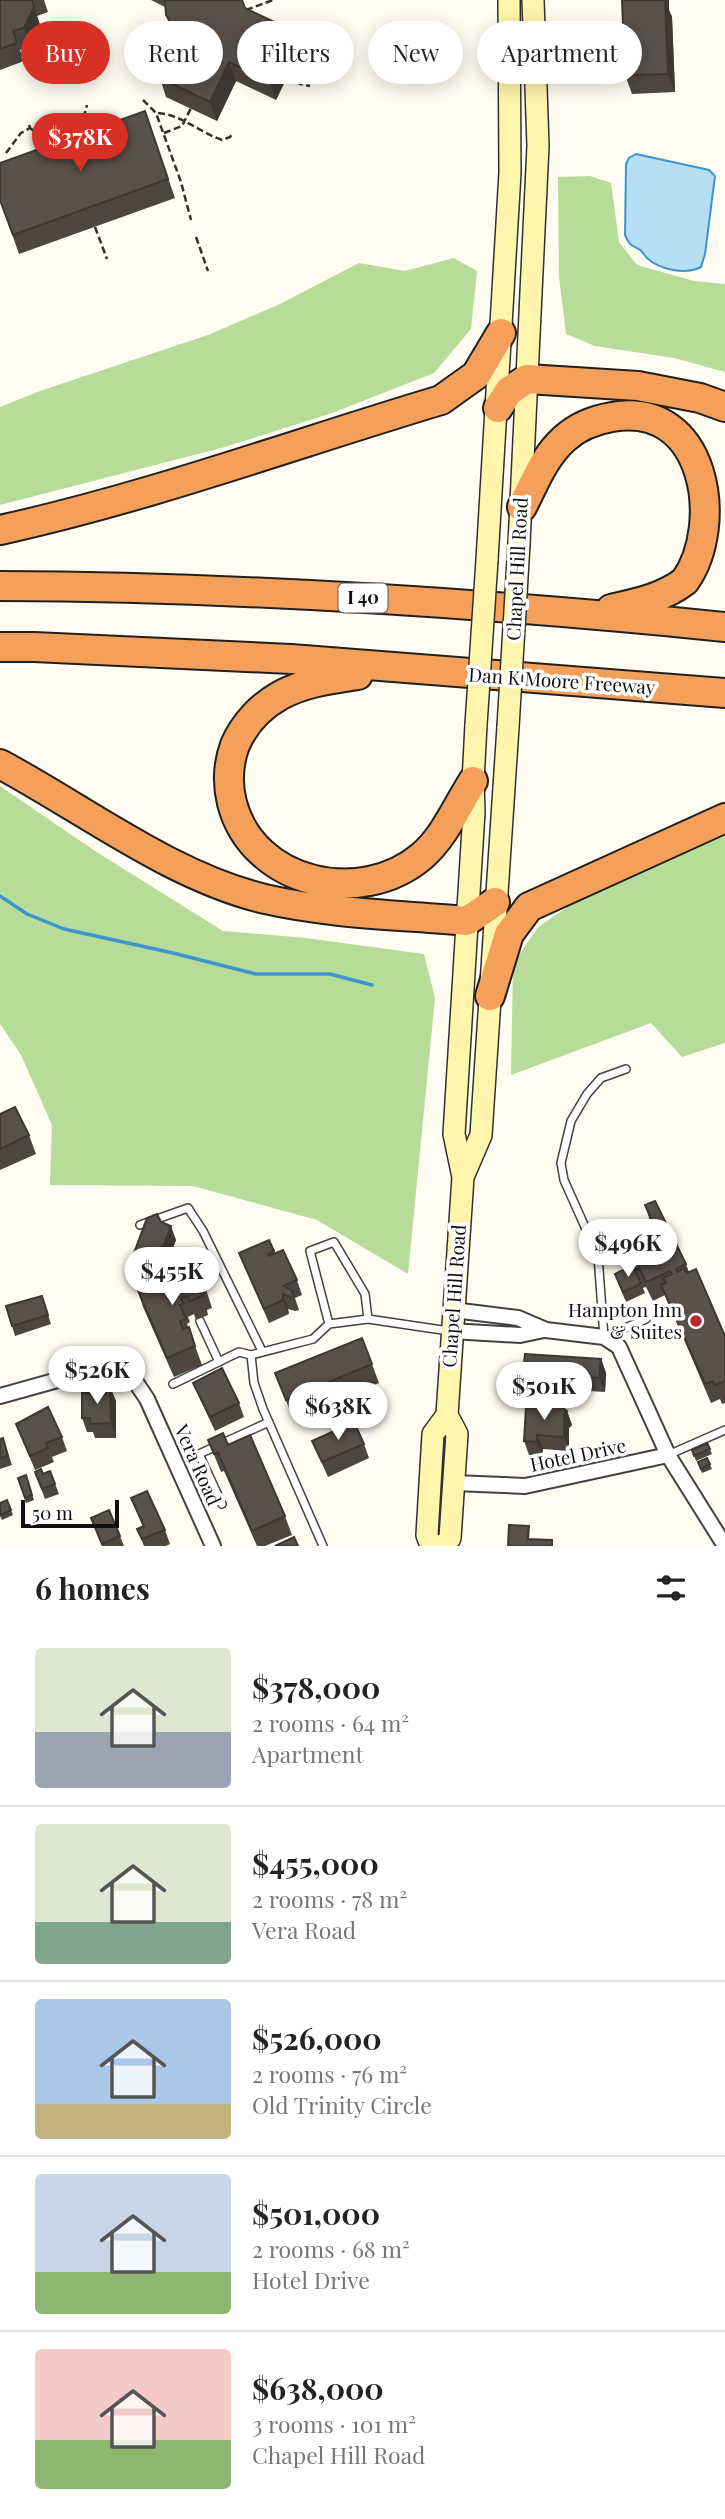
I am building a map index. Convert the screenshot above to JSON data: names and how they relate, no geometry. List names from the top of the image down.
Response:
{
  "streets": {
    "highway": ["I 40", "Dan K Moore Freeway"],
    "main road": ["Chapel Hill Road"],
    "street": ["Hotel Drive", "Vera Road"]
  },
  "crossings": [
    ["Chapel Hill Road", "Hotel Drive"]
  ],
  "places": ["Hampton Inn & Suites"],
  "scale_bar": "50 m",
  "page": {
    "chip": [
      "Buy",
      "Rent",
      "Filters",
      "New",
      "Apartment"
    ],
    "price": [
      "$378K",
      "$496K",
      "$455K",
      "$526K",
      "$501K",
      "$638K"
    ],
    "scale": "50 m",
    "heading": "6 homes",
    "list": [
      {
        "name": "$378,000",
        "note": "2 rooms · 64 m² · Apartment"
      },
      {
        "name": "$455,000",
        "note": "2 rooms · 78 m² · Vera Road"
      },
      {
        "name": "$526,000",
        "note": "2 rooms · 76 m² · Old Trinity Circle"
      },
      {
        "name": "$501,000",
        "note": "2 rooms · 68 m² · Hotel Drive"
      },
      {
        "name": "$638,000",
        "note": "3 rooms · 101 m² · Chapel Hill Road"
      }
    ]
  }
}
